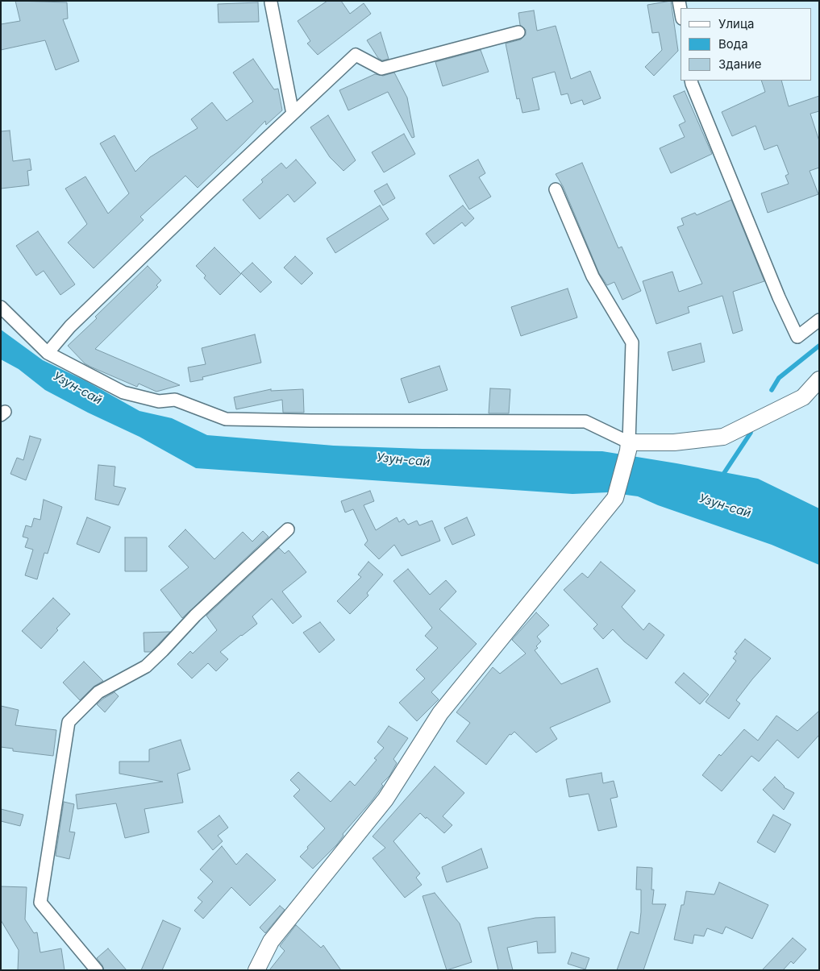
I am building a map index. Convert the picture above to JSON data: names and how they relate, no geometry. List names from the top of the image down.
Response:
{
  "water": ["Узун-сай"],
  "legend": ["Улица", "Вода", "Здание"]
}
